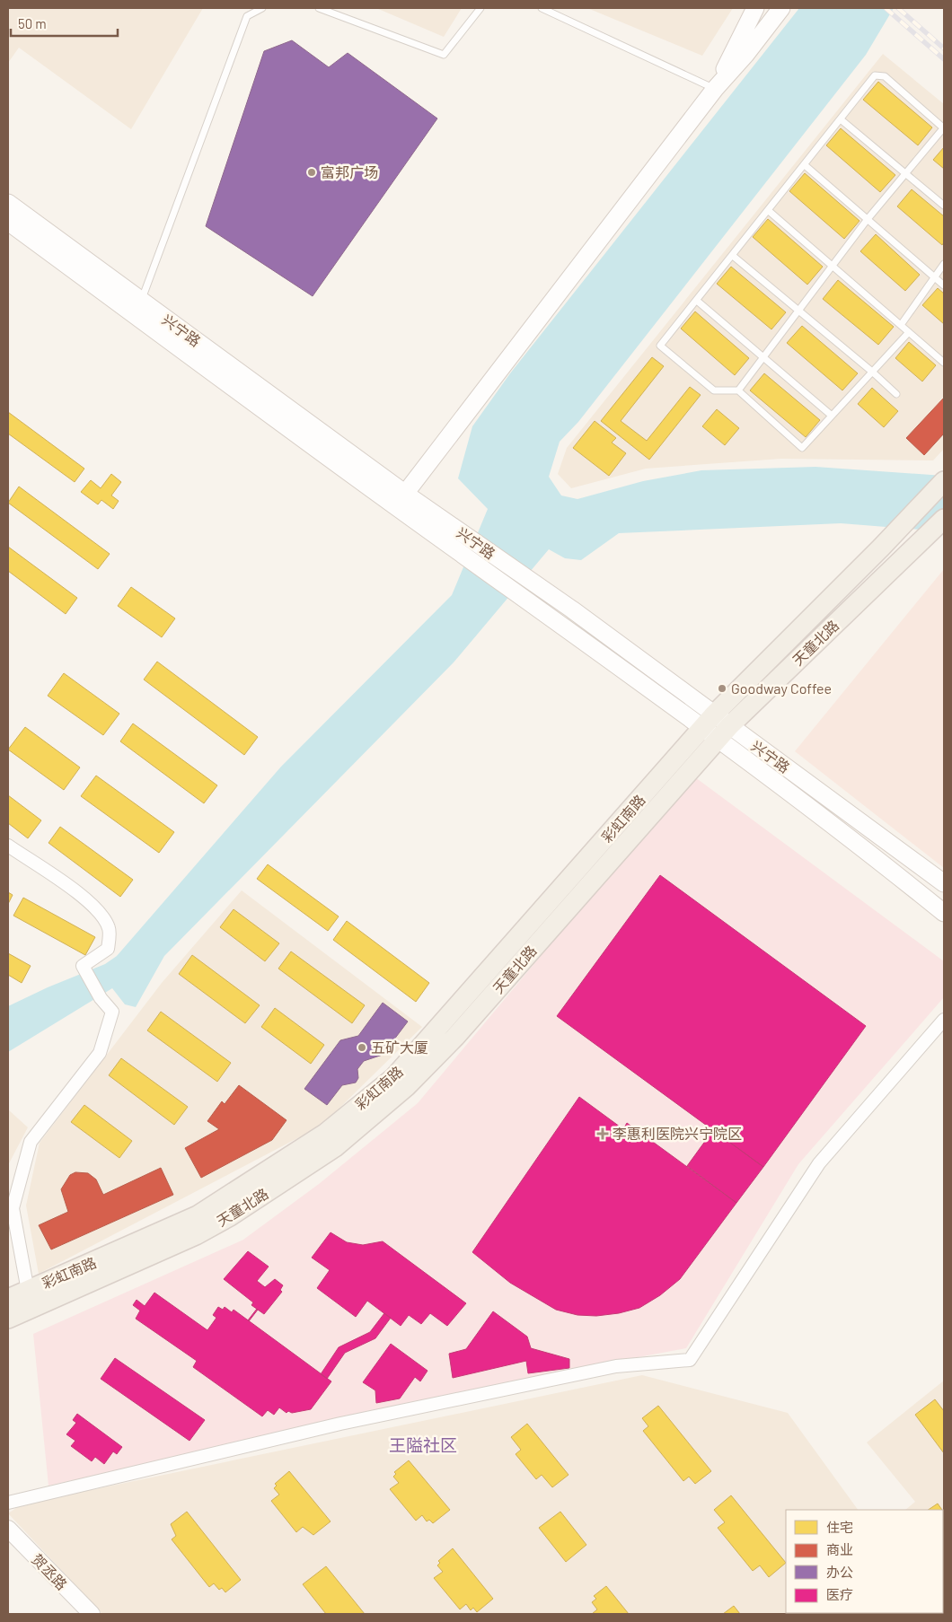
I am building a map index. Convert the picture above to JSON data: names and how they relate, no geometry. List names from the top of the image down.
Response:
{
  "streets": {
    "main road": ["兴宁路", "天童北路", "彩虹南路"],
    "street": ["贺丞路"]
  },
  "crossings": [
    ["兴宁路", "天童北路"],
    ["兴宁路", "彩虹南路"],
    ["天童北路", "彩虹南路"]
  ],
  "districts": ["王隘社区"],
  "places": {
    "other": ["富邦广场", "Goodway Coffee", "五矿大厦"],
    "health": ["李惠利医院兴宁院区"]
  },
  "legend": [
    "住宅",
    "商业",
    "办公",
    "医疗"
  ],
  "scale_bar": "50 m"
}
